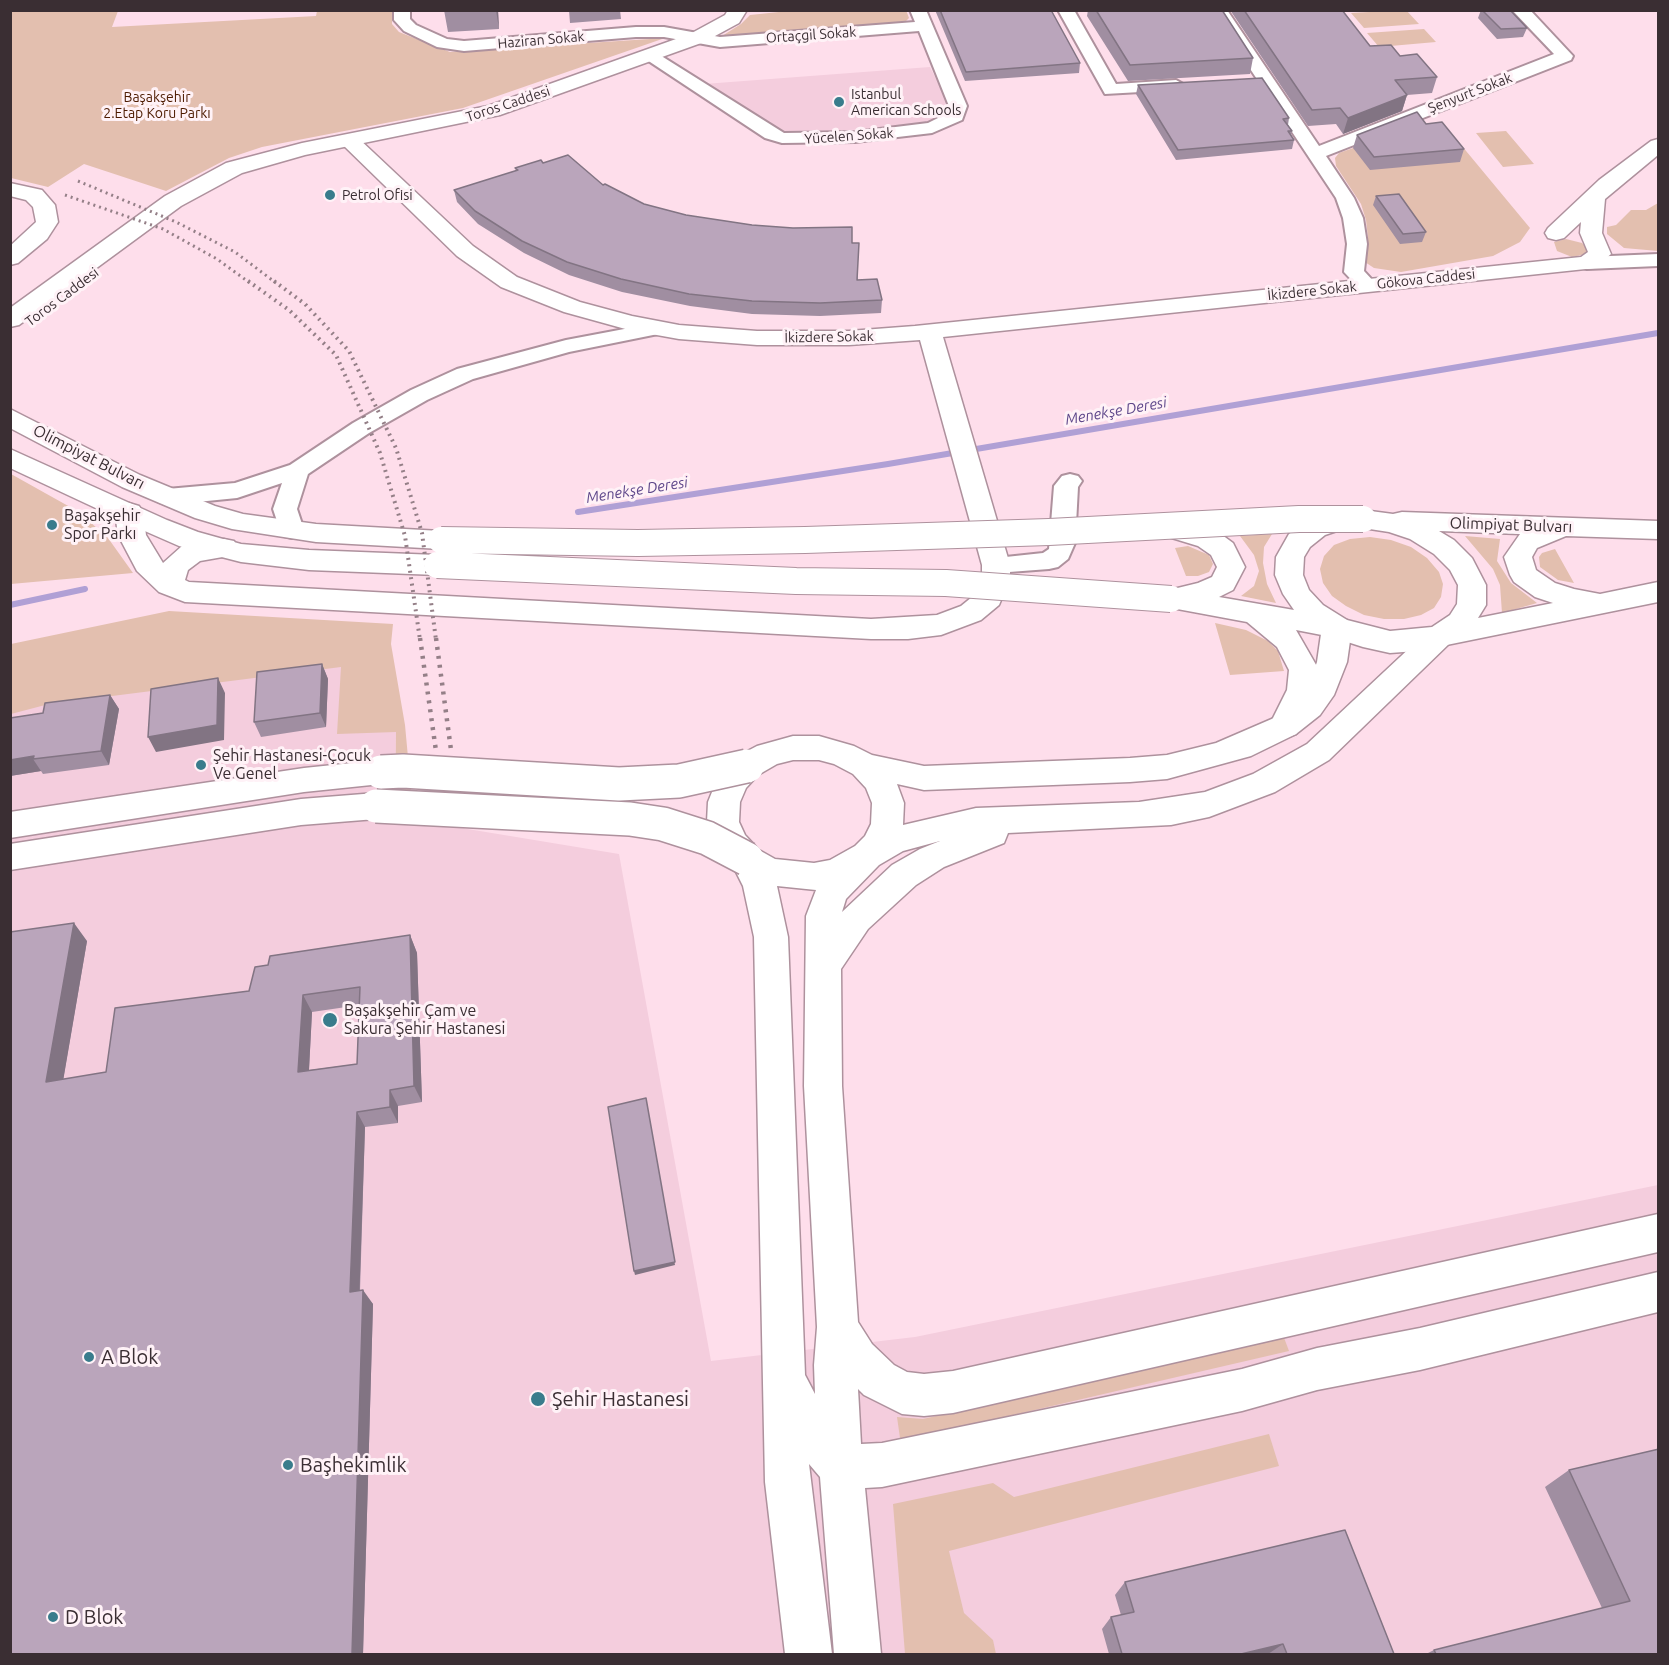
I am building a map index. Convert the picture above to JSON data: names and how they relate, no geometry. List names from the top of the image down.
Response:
{
  "streets": {
    "street": [
      "Ortaçgil Sokak",
      "Haziran Sokak",
      "Şenyurt Sokak",
      "Toros Caddesi",
      "Yücelen Sokak",
      "Gökova Caddesi",
      "İkizdere Sokak",
      "Olimpiyat Bulvarı"
    ]
  },
  "crossings": [
    ["Ortaçgil Sokak", "Haziran Sokak"],
    ["Ortaçgil Sokak", "Toros Caddesi"],
    ["Ortaçgil Sokak", "Yücelen Sokak"],
    ["Haziran Sokak", "Toros Caddesi"],
    ["Şenyurt Sokak", "İkizdere Sokak"],
    ["Toros Caddesi", "Yücelen Sokak"],
    ["Toros Caddesi", "İkizdere Sokak"],
    ["Gökova Caddesi", "İkizdere Sokak"]
  ],
  "water": ["Menekşe Deresi"],
  "parks": ["Başakşehir 2.Etap Koru Parkı"],
  "places": [
    "Istanbul American Schools",
    "Petrol Ofisi",
    "Başakşehir Spor Parkı",
    "Şehir Hastanesi-Çocuk Ve Genel",
    "Başakşehir Çam ve Sakura Şehir Hastanesi",
    "A Blok",
    "Şehir Hastanesi",
    "Başhekimlik",
    "D Blok"
  ]
}
